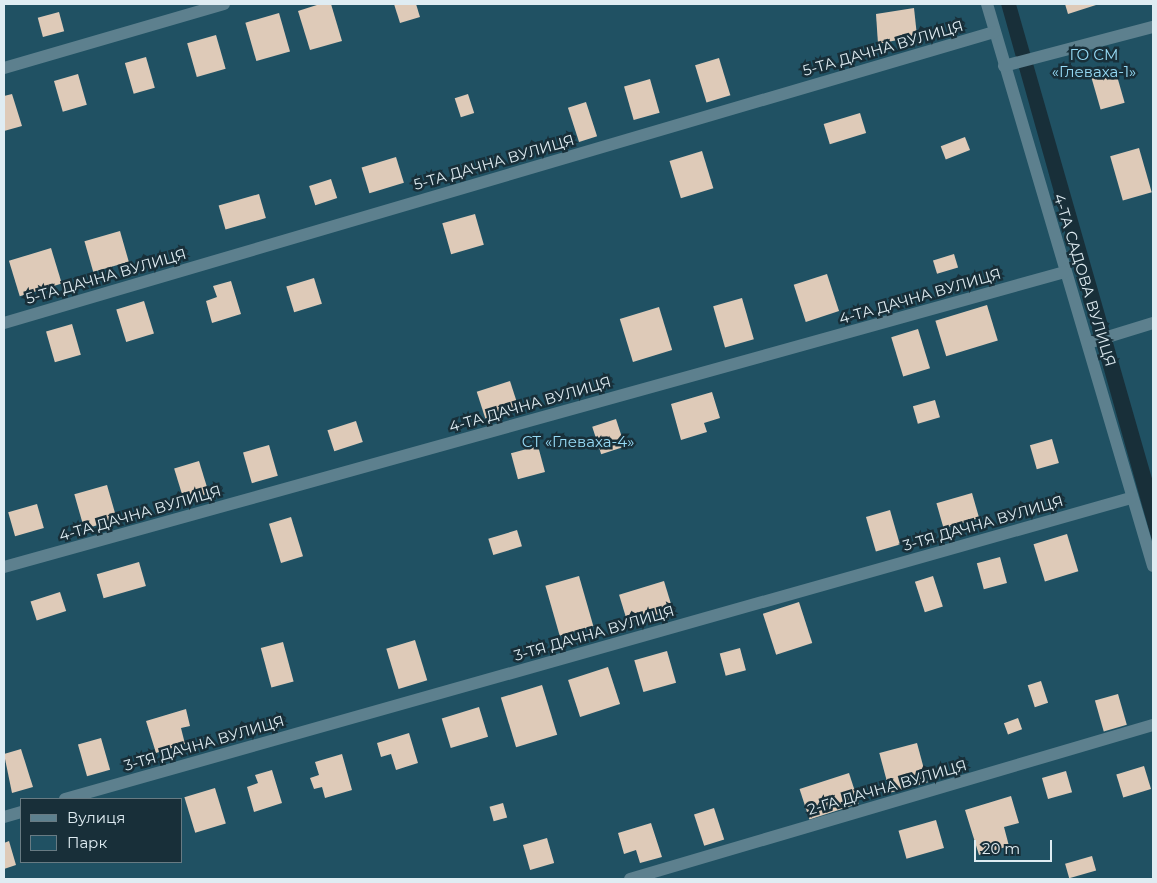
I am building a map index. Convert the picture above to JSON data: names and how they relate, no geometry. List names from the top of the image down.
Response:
{
  "streets": {
    "street": [
      "5-ТА ДАЧНА ВУЛИЦЯ",
      "4-ТА САДОВА ВУЛИЦЯ",
      "4-ТА ДАЧНА ВУЛИЦЯ",
      "3-ТЯ ДАЧНА ВУЛИЦЯ",
      "2-ГА ДАЧНА ВУЛИЦЯ"
    ]
  },
  "crossings": [
    ["5-ТА ДАЧНА ВУЛИЦЯ", "4-ТА САДОВА ВУЛИЦЯ"],
    ["4-ТА САДОВА ВУЛИЦЯ", "4-ТА ДАЧНА ВУЛИЦЯ"],
    ["4-ТА САДОВА ВУЛИЦЯ", "3-ТЯ ДАЧНА ВУЛИЦЯ"]
  ],
  "parks": ["ГО СМ «Глеваха-1»", "СТ «Глеваха-4»"],
  "legend": ["Вулиця", "Парк"],
  "scale_bar": "20 m"
}
